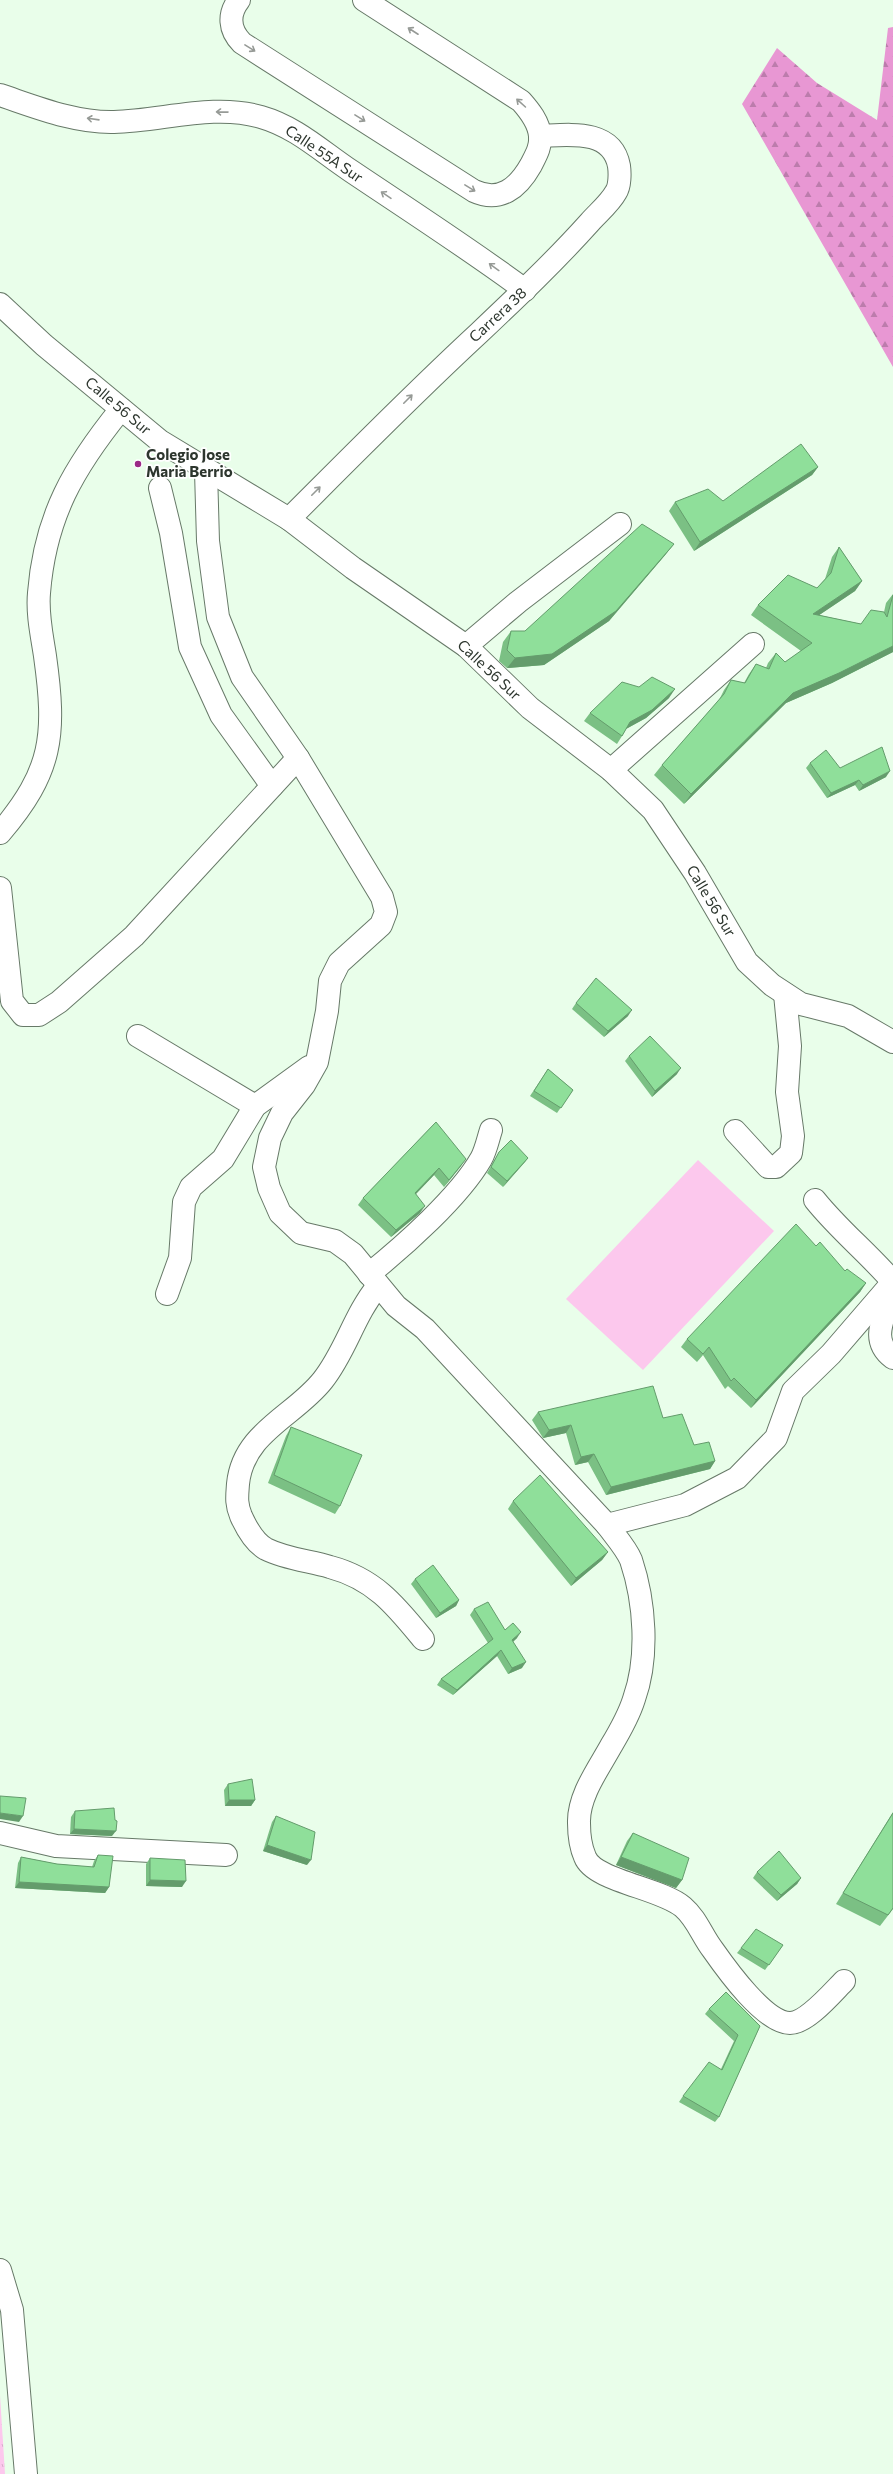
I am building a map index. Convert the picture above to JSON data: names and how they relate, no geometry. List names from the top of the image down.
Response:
{
  "streets": {
    "street": ["Calle 55A Sur", "Carrera 38", "Calle 56 Sur"]
  },
  "crossings": [
    ["Calle 55A Sur", "Carrera 38"],
    ["Carrera 38", "Calle 56 Sur"]
  ],
  "one_way": ["Carrera 38"],
  "places": ["Colegio Jose Maria Berrio"]
}
